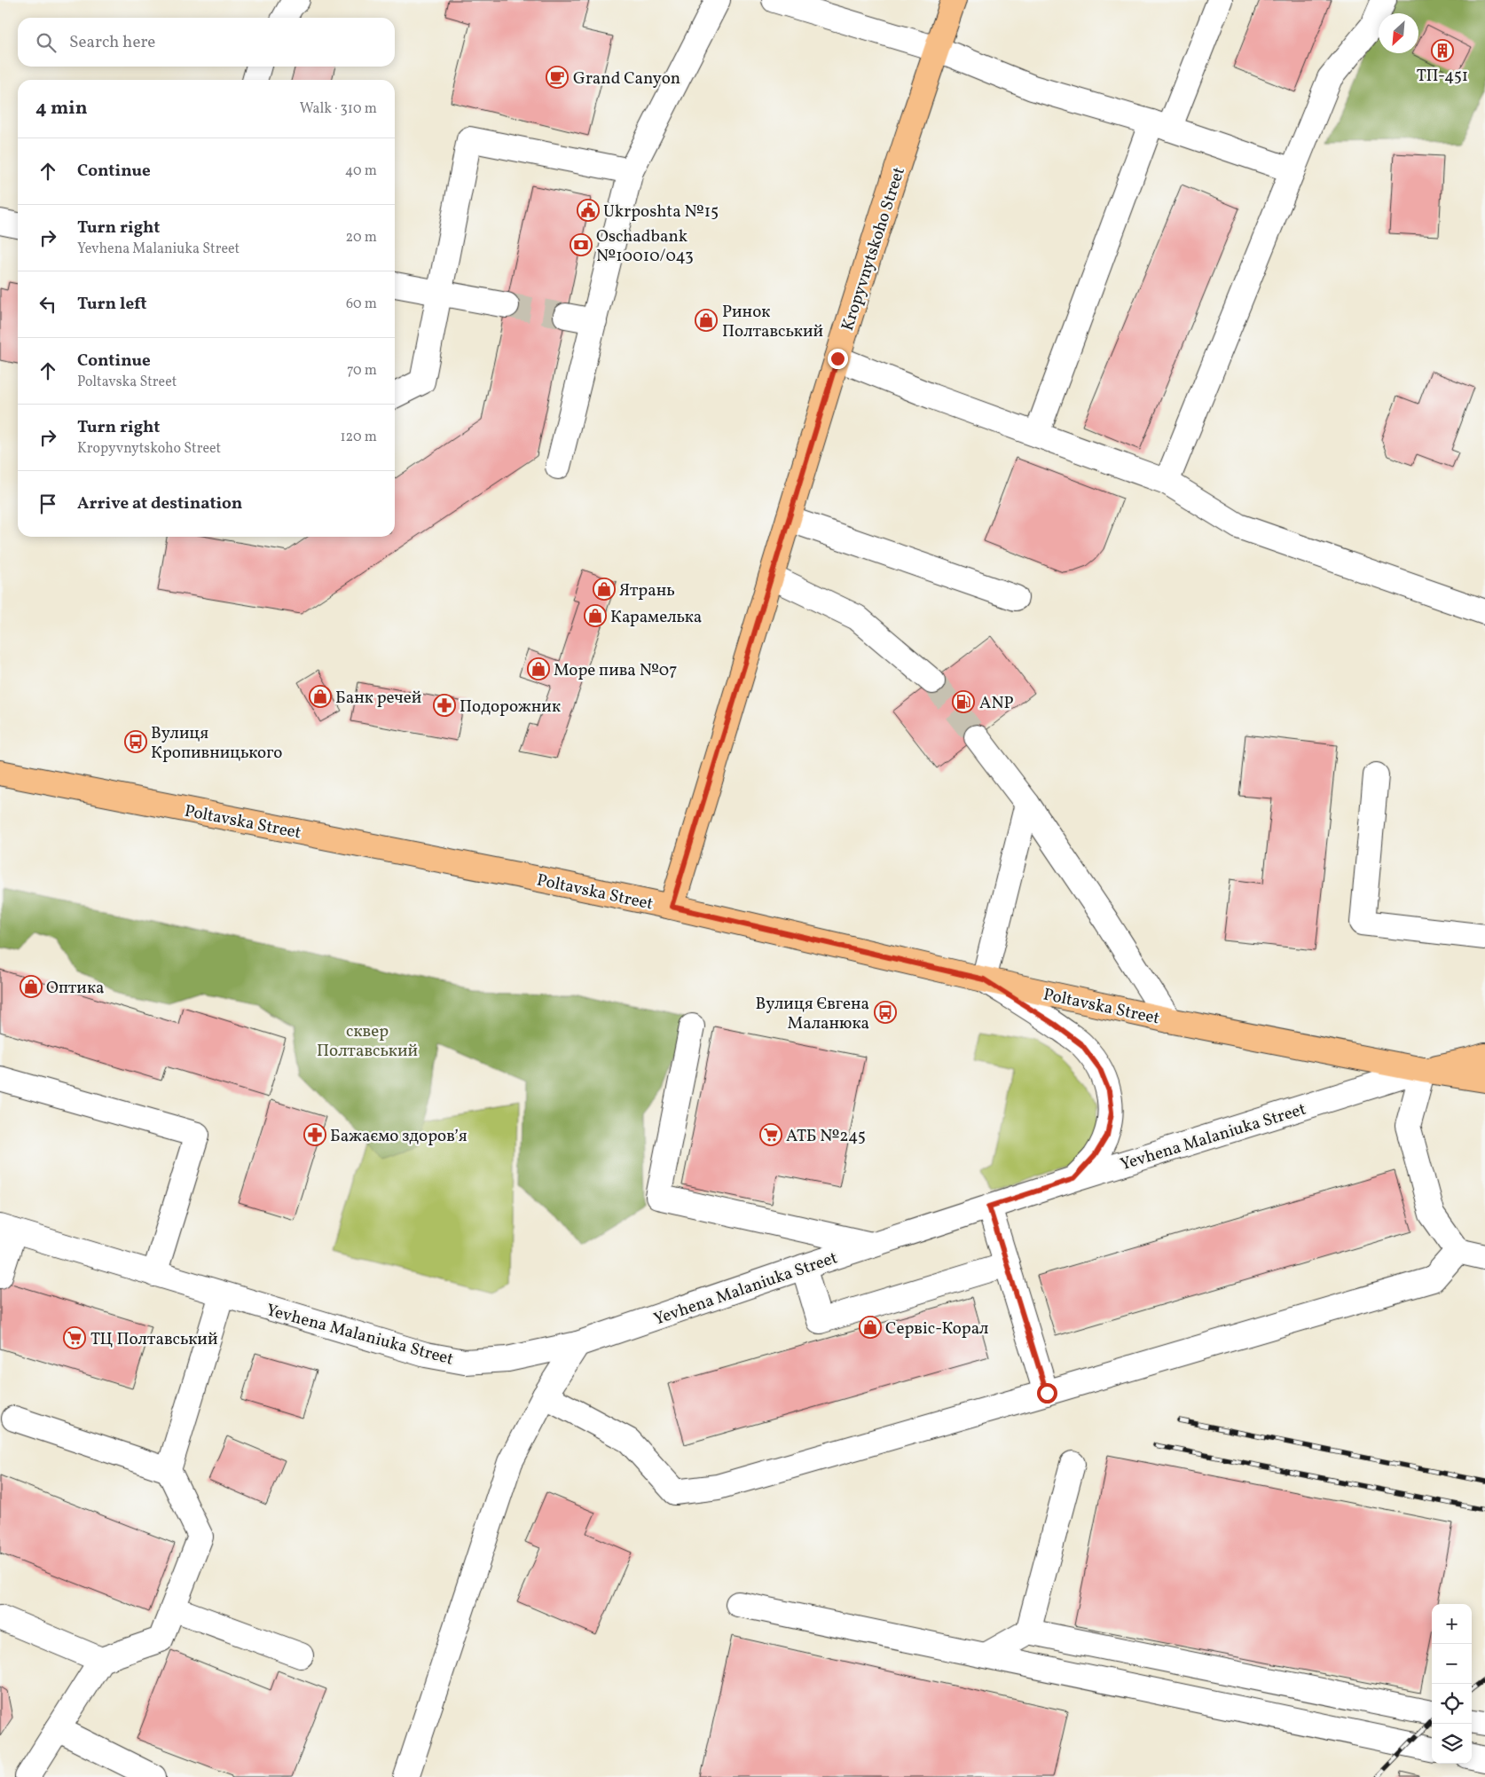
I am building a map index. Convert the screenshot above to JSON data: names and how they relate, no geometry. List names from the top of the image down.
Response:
{
  "streets": {
    "main road": ["Kropyvnytskoho Street", "Poltavska Street", "Yevhena Malaniuka Street"]
  },
  "crossings": [
    ["Kropyvnytskoho Street", "Poltavska Street"],
    ["Poltavska Street", "Yevhena Malaniuka Street"]
  ],
  "parks": ["сквер Полтавський"],
  "places": {
    "building": ["ТП-451"],
    "cafe": ["Grand Canyon"],
    "public building": ["Ukrposhta №15"],
    "bank": ["Oschadbank №10010/043"],
    "shop": [
      "Ринок Полтавський",
      "Ятрань",
      "Карамелька",
      "Море пива №07",
      "Банк речей",
      "Оптика",
      "Сервіс-Корал"
    ],
    "fuel station": ["ANP"],
    "pharmacy": ["Подорожник", "Бажаємо здоровʼя"],
    "bus stop": ["Вулиця Кропивницького", "Вулиця Євгена Маланюка"],
    "supermarket": ["АТБ №245", "ТЦ Полтавський"]
  },
  "north": "bottom left",
  "page": {
    "search": "Search here",
    "heading": ["4 min", "Walk · 310 m"],
    "list": [
      ["Continue", "40 m"],
      ["Turn right", "Yevhena Malaniuka Street", "20 m"],
      ["Turn left", "60 m"],
      ["Continue", "Poltavska Street", "70 m"],
      ["Turn right", "Kropyvnytskoho Street", "120 m"],
      "Arrive at destination"
    ],
    "map_buttons": ["+", "−"]
  }
}
